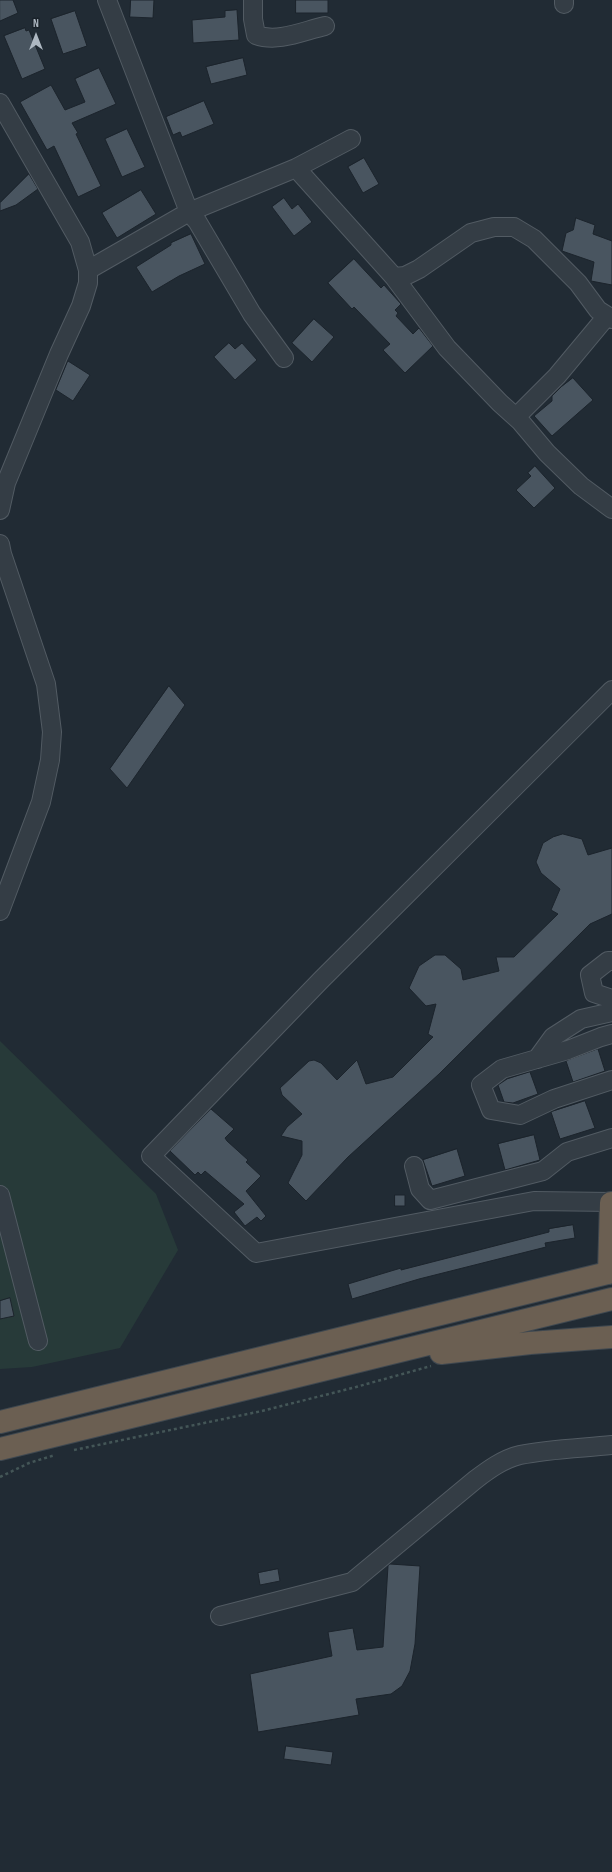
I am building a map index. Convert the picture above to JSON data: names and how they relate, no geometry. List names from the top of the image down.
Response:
{
  "north": "top"
}
